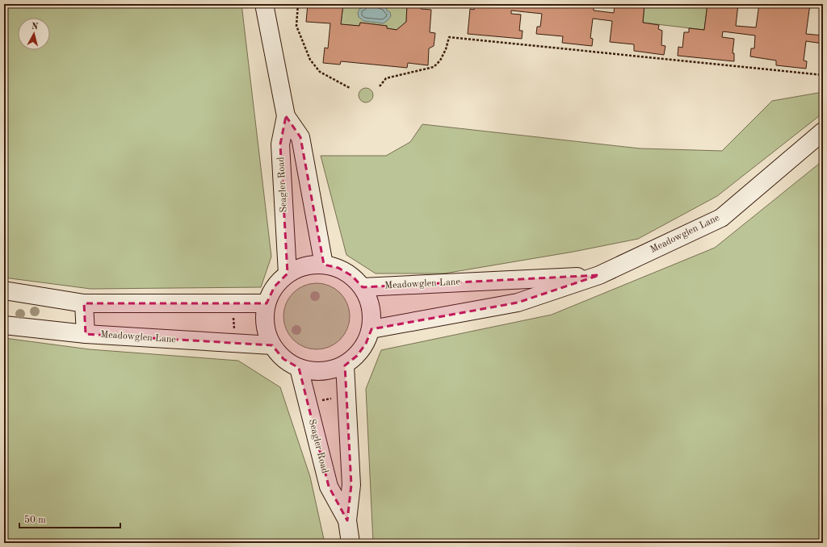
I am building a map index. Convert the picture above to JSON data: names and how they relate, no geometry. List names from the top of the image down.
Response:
{
  "streets": {
    "street": ["Seagler Road", "Meadowglen Lane"]
  },
  "crossings": [
    ["Seagler Road", "Meadowglen Lane"]
  ],
  "scale_bar": "50 m",
  "north": "top"
}
